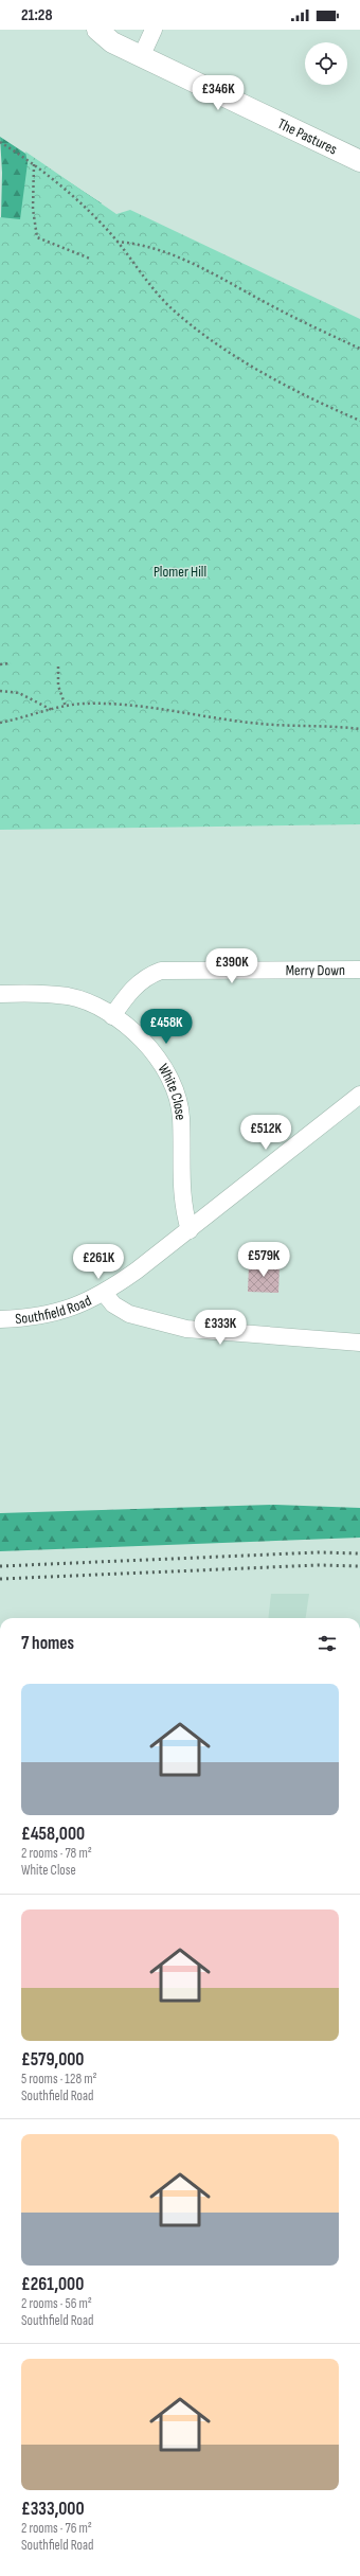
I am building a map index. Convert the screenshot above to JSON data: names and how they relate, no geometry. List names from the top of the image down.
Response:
{
  "streets": {
    "street": [
      "The Pastures",
      "Merry Down",
      "White Close",
      "Southfield Road"
    ]
  },
  "crossings": [
    ["Merry Down", "White Close"],
    ["White Close", "Southfield Road"]
  ],
  "parks": ["Plomer Hill"],
  "page": {
    "status": "21:28",
    "price": [
      "£346K",
      "£390K",
      "£458K",
      "£512K",
      "£579K",
      "£261K",
      "£333K"
    ],
    "heading": "7 homes",
    "list": [
      {
        "name": "£458,000",
        "note": "2 rooms · 78 m² · White Close"
      },
      {
        "name": "£579,000",
        "note": "5 rooms · 128 m² · Southfield Road"
      },
      {
        "name": "£261,000",
        "note": "2 rooms · 56 m² · Southfield Road"
      },
      {
        "name": "£333,000",
        "note": "2 rooms · 76 m² · Southfield Road"
      }
    ]
  }
}
